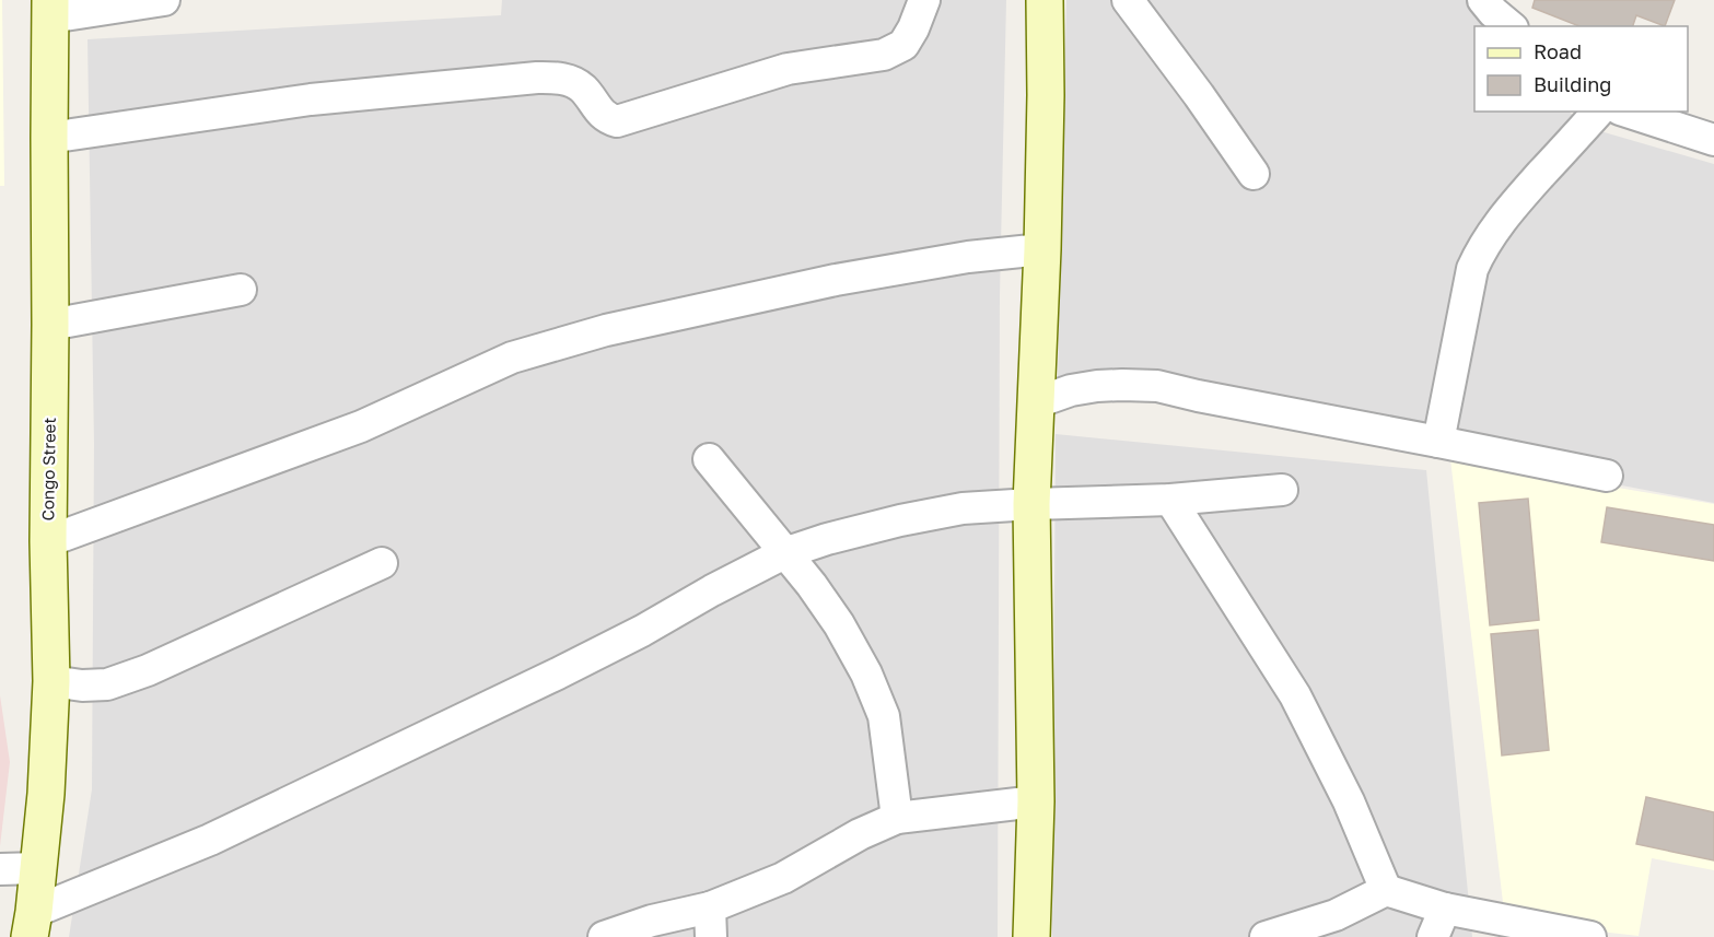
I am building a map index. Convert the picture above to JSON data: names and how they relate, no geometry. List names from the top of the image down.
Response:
{
  "streets": {
    "street": ["Congo Street"]
  },
  "legend": ["Road", "Building"]
}
